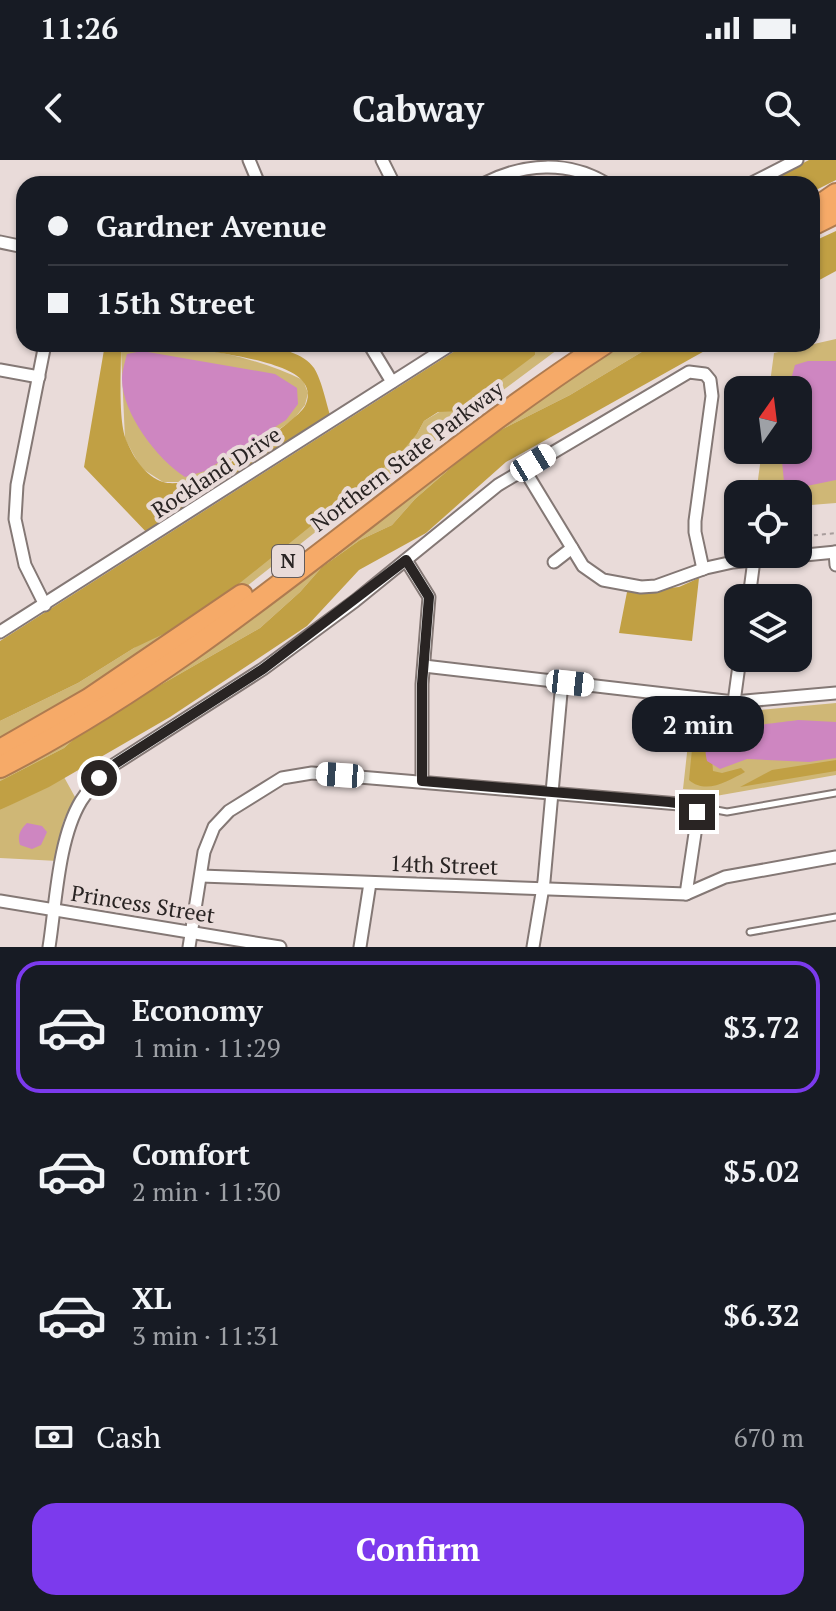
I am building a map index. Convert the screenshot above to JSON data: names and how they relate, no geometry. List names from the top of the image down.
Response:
{
  "streets": {
    "highway": ["Northern State Parkway", "N"],
    "street": ["Rockland Drive", "14th Street", "Princess Street"]
  },
  "north": "top",
  "page": {
    "status": "11:26",
    "header": "Cabway",
    "banner": ["Gardner Avenue", "15th Street"],
    "bubble": "2 min",
    "list": [
      {
        "name": "Economy",
        "note": "1 min · 11:29",
        "value": "$3.72"
      },
      {
        "name": "Comfort",
        "note": "2 min · 11:30",
        "value": "$5.02"
      },
      {
        "name": "XL",
        "note": "3 min · 11:31",
        "value": "$6.32"
      }
    ],
    "pay": ["Cash", "670 m"],
    "buttons": "Confirm"
  }
}
